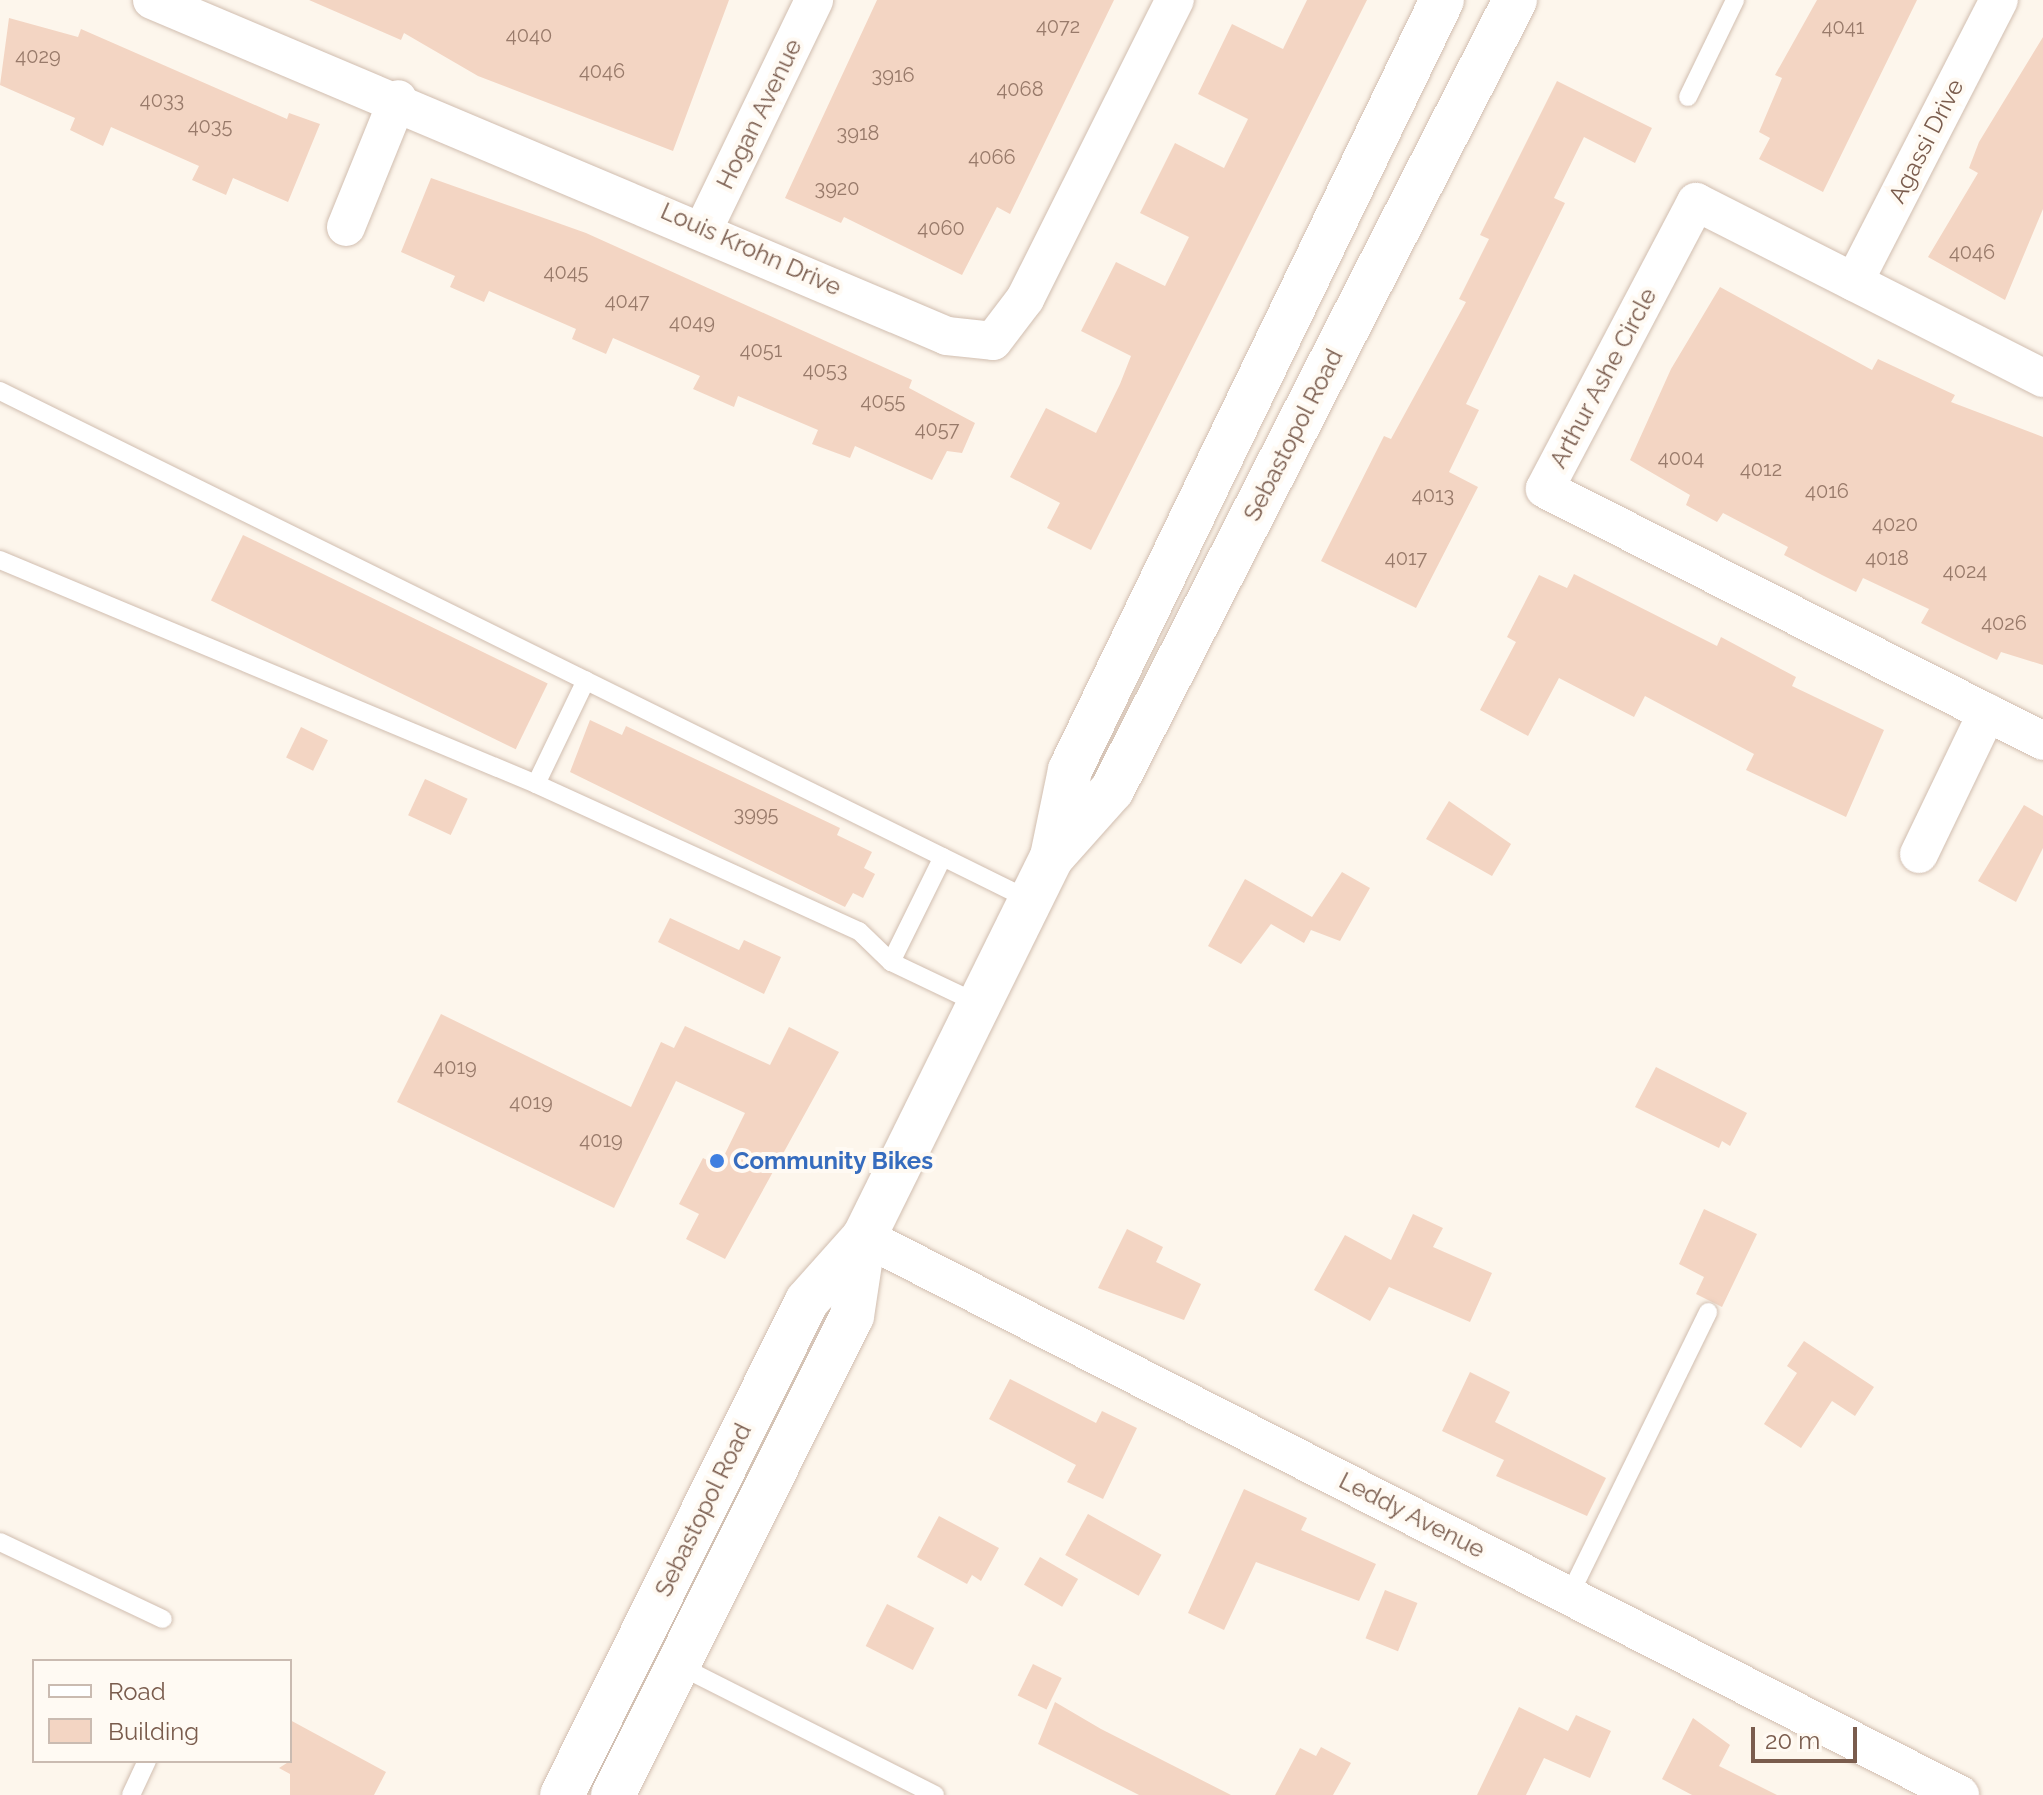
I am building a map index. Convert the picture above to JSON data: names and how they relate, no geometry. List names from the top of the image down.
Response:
{
  "streets": {
    "main road": ["Sebastopol Road"],
    "street": [
      "Hogan Avenue",
      "Agassi Drive",
      "Louis Krohn Drive",
      "Arthur Ashe Circle",
      "Leddy Avenue"
    ]
  },
  "crossings": [
    ["Hogan Avenue", "Louis Krohn Drive"],
    ["Agassi Drive", "Arthur Ashe Circle"],
    ["Sebastopol Road", "Leddy Avenue"]
  ],
  "places": ["Community Bikes"],
  "house_numbers": [
    "4072",
    "4041",
    "4040",
    "4029",
    "4046",
    "3916",
    "4068",
    "4033",
    "4035",
    "3918",
    "4066",
    "3920",
    "4060",
    "4046",
    "4045",
    "4047",
    "4049",
    "4051",
    "4053",
    "4055",
    "4057",
    "4004",
    "4012",
    "4016",
    "4013",
    "4020",
    "4017",
    "4018",
    "4024",
    "4026",
    "3995",
    "4019",
    "4019",
    "4019"
  ],
  "legend": ["Road", "Building"],
  "scale_bar": "20 m"
}
